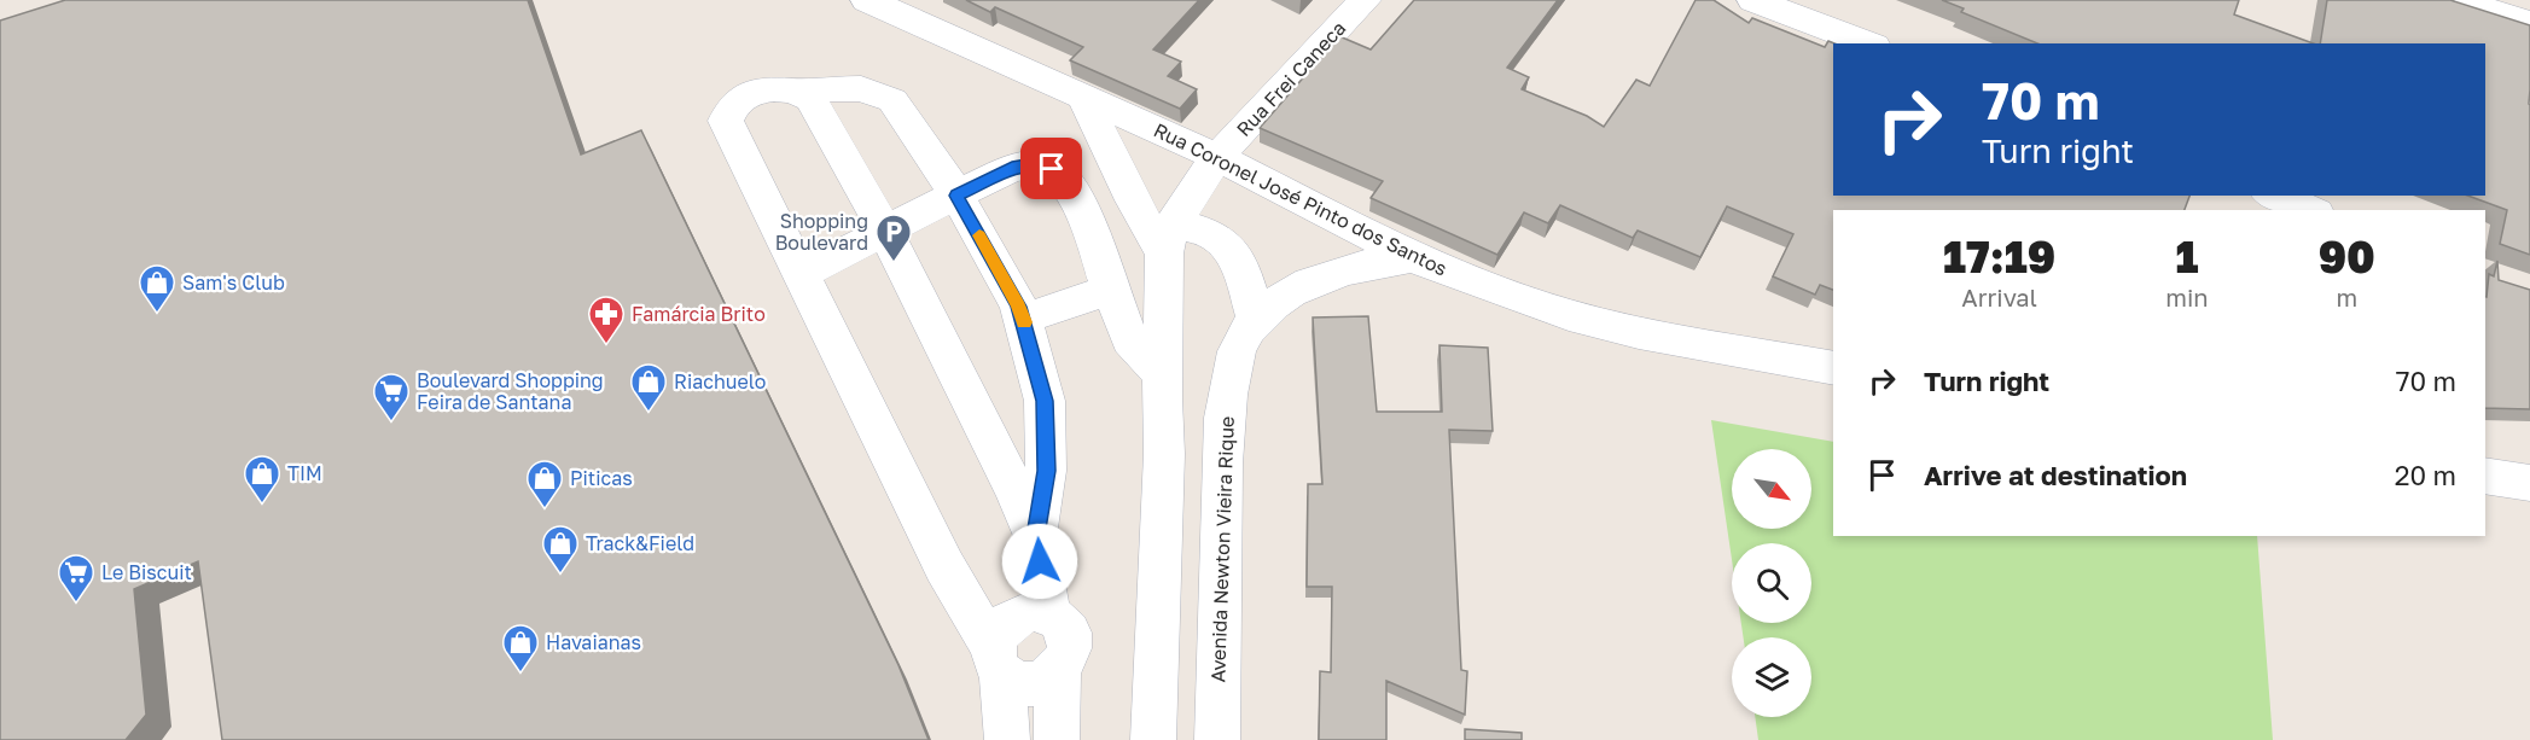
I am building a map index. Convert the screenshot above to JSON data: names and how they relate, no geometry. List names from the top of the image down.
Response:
{
  "streets": {
    "street": ["Rua Frei Caneca", "Rua Coronel José Pinto dos Santos", "Avenida Newton Vieira Rique"]
  },
  "crossings": [
    ["Rua Frei Caneca", "Rua Coronel José Pinto dos Santos"],
    ["Rua Coronel José Pinto dos Santos", "Avenida Newton Vieira Rique"]
  ],
  "places": {
    "parking": ["Shopping Boulevard"],
    "shop": [
      "Sam's Club",
      "Riachuelo",
      "TIM",
      "Piticas",
      "Track&Field",
      "Havaianas"
    ],
    "pharmacy": ["Famárcia Brito"],
    "supermarket": ["Boulevard Shopping Feira de Santana", "Le Biscuit"]
  },
  "north": "bottom right",
  "page": {
    "turn": ["70 m", "Turn right"],
    "eta": [
      "17:19",
      "Arrival",
      "1",
      "min",
      "90",
      "m"
    ],
    "list": [
      {
        "name": "Turn right",
        "value": "70 m"
      },
      {
        "name": "Arrive at destination",
        "value": "20 m"
      }
    ]
  }
}
